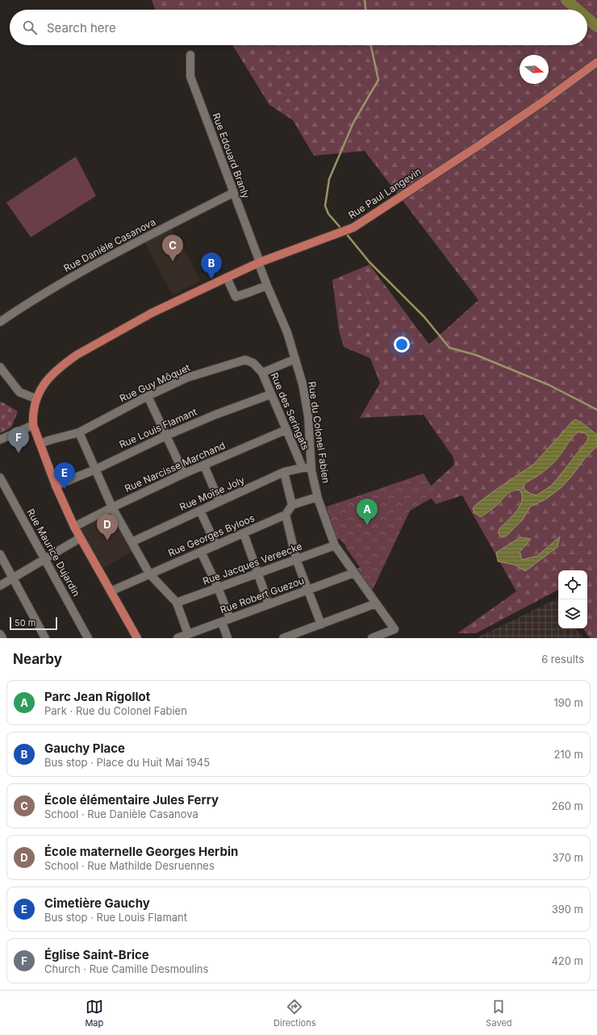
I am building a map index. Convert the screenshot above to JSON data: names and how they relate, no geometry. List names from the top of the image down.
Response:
{
  "streets": {
    "main road": ["Rue Paul Langevin"],
    "street": [
      "Rue Edouard Branly",
      "Rue Danièle Casanova",
      "Rue Guy Môquet",
      "Rue des Seringats",
      "Rue Louis Flamant",
      "Rue du Colonel Fabien",
      "Rue Narcisse Marchand",
      "Rue Moïse Joly",
      "Rue Georges Byloos",
      "Rue Maurice Dujardin",
      "Rue Jacques Vereecke",
      "Rue Robert Guezou"
    ]
  },
  "crossings": [
    ["Rue Edouard Branly", "Rue Paul Langevin"],
    ["Rue Edouard Branly", "Rue Danièle Casanova"],
    ["Rue Edouard Branly", "Rue du Colonel Fabien"],
    ["Rue Paul Langevin", "Rue du Colonel Fabien"],
    ["Rue Guy Môquet", "Rue des Seringats"],
    ["Rue des Seringats", "Rue Louis Flamant"],
    ["Rue des Seringats", "Rue Narcisse Marchand"],
    ["Rue des Seringats", "Rue Moïse Joly"],
    ["Rue du Colonel Fabien", "Rue Jacques Vereecke"],
    ["Rue du Colonel Fabien", "Rue Robert Guezou"]
  ],
  "scale_bar": "50 m",
  "north": "right",
  "page": {
    "search": "Search here",
    "pins": [
      "C",
      "B",
      "F",
      "E",
      "A",
      "D"
    ],
    "scale": "50 m",
    "heading": ["Nearby", "6 results"],
    "list": [
      {
        "mark": "A",
        "name": "Parc Jean Rigollot",
        "note": "Park · Rue du Colonel Fabien",
        "value": "190 m"
      },
      {
        "mark": "B",
        "name": "Gauchy Place",
        "note": "Bus stop · Place du Huit Mai 1945",
        "value": "210 m"
      },
      {
        "mark": "C",
        "name": "École élémentaire Jules Ferry",
        "note": "School · Rue Danièle Casanova",
        "value": "260 m"
      },
      {
        "mark": "D",
        "name": "École maternelle Georges Herbin",
        "note": "School · Rue Mathilde Desruennes",
        "value": "370 m"
      },
      {
        "mark": "E",
        "name": "Cimetière Gauchy",
        "note": "Bus stop · Rue Louis Flamant",
        "value": "390 m"
      },
      {
        "mark": "F",
        "name": "Église Saint-Brice",
        "note": "Church · Rue Camille Desmoulins",
        "value": "420 m"
      }
    ],
    "nav": ["Map", "Directions", "Saved"]
  }
}
